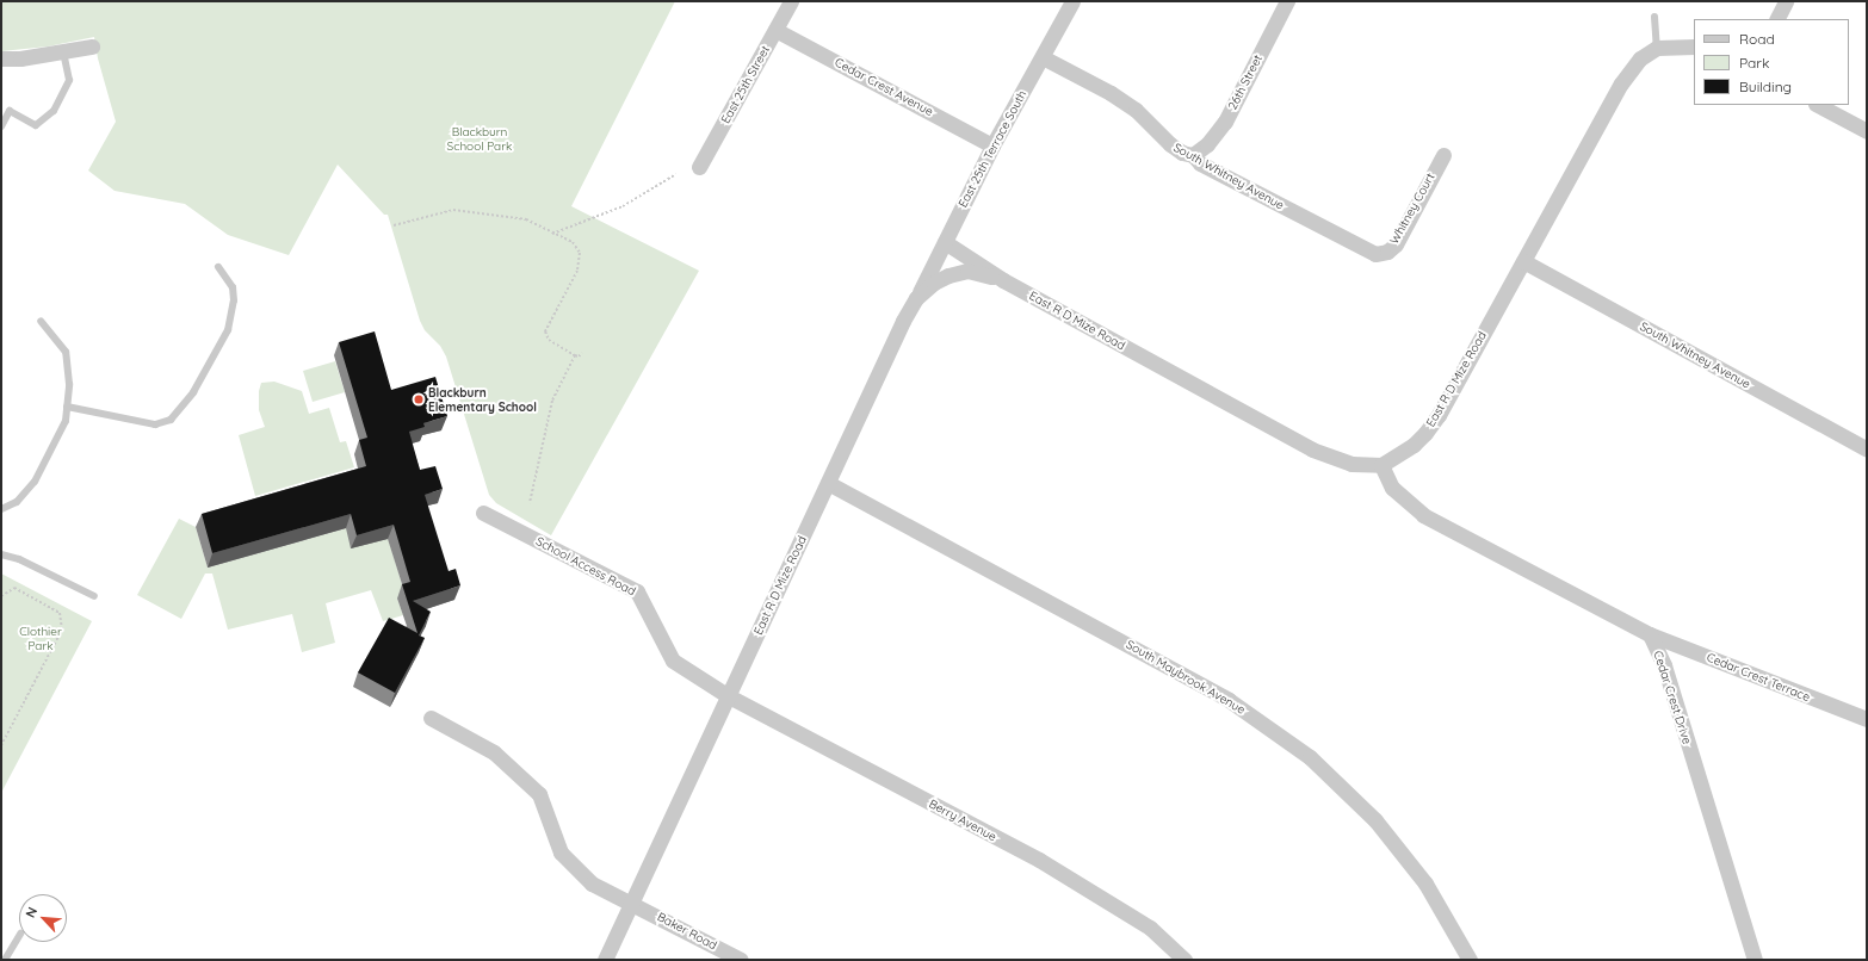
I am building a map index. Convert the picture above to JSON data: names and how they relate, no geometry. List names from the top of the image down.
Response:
{
  "streets": {
    "street": [
      "26th Street",
      "East 25th Street",
      "Cedar Crest Avenue",
      "East 25th Terrace South",
      "South Whitney Avenue",
      "Whitney Court",
      "East R D Mize Road",
      "School Access Road",
      "South Maybrook Avenue",
      "Cedar Crest Terrace",
      "Cedar Crest Drive",
      "Berry Avenue",
      "Baker Road"
    ]
  },
  "crossings": [
    ["26th Street", "South Whitney Avenue"],
    ["East 25th Street", "Cedar Crest Avenue"],
    ["Cedar Crest Avenue", "East 25th Terrace South"],
    ["East 25th Terrace South", "South Whitney Avenue"],
    ["East 25th Terrace South", "East R D Mize Road"],
    ["South Whitney Avenue", "Whitney Court"],
    ["South Whitney Avenue", "East R D Mize Road"],
    ["East R D Mize Road", "School Access Road"],
    ["East R D Mize Road", "South Maybrook Avenue"],
    ["East R D Mize Road", "Berry Avenue"],
    ["East R D Mize Road", "Baker Road"],
    ["School Access Road", "Berry Avenue"],
    ["Cedar Crest Terrace", "Cedar Crest Drive"]
  ],
  "parks": ["Blackburn School Park", "Clothier Park"],
  "places": ["Blackburn Elementary School"],
  "legend": ["Road", "Park", "Building"],
  "north": "top left"
}
